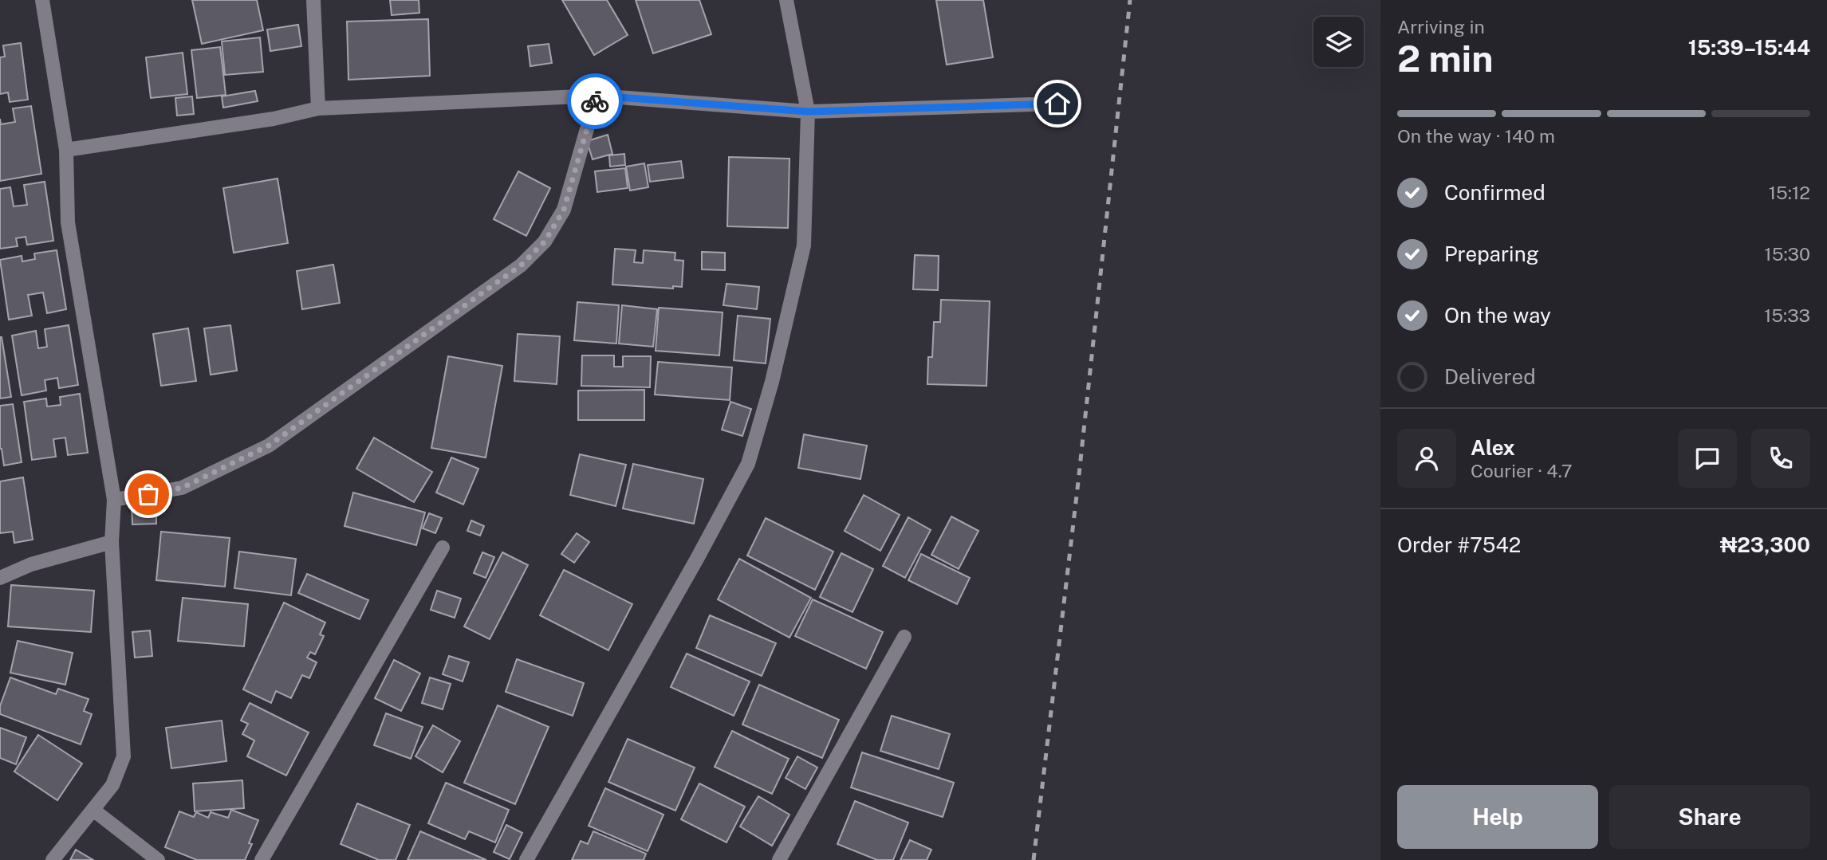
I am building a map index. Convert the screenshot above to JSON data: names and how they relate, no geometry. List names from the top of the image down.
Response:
{
  "page": {
    "heading": ["2 min", "Arriving in", "15:39–15:44"],
    "panel": [
      "Alex",
      "Courier · 4.7",
      "Order #7542",
      "₦23,300"
    ],
    "bar": "On the way · 140 m",
    "list": [
      ["Confirmed", "15:12"],
      ["Preparing", "15:30"],
      ["On the way", "15:33"],
      "Delivered"
    ],
    "buttons": ["Help", "Share"]
  }
}
